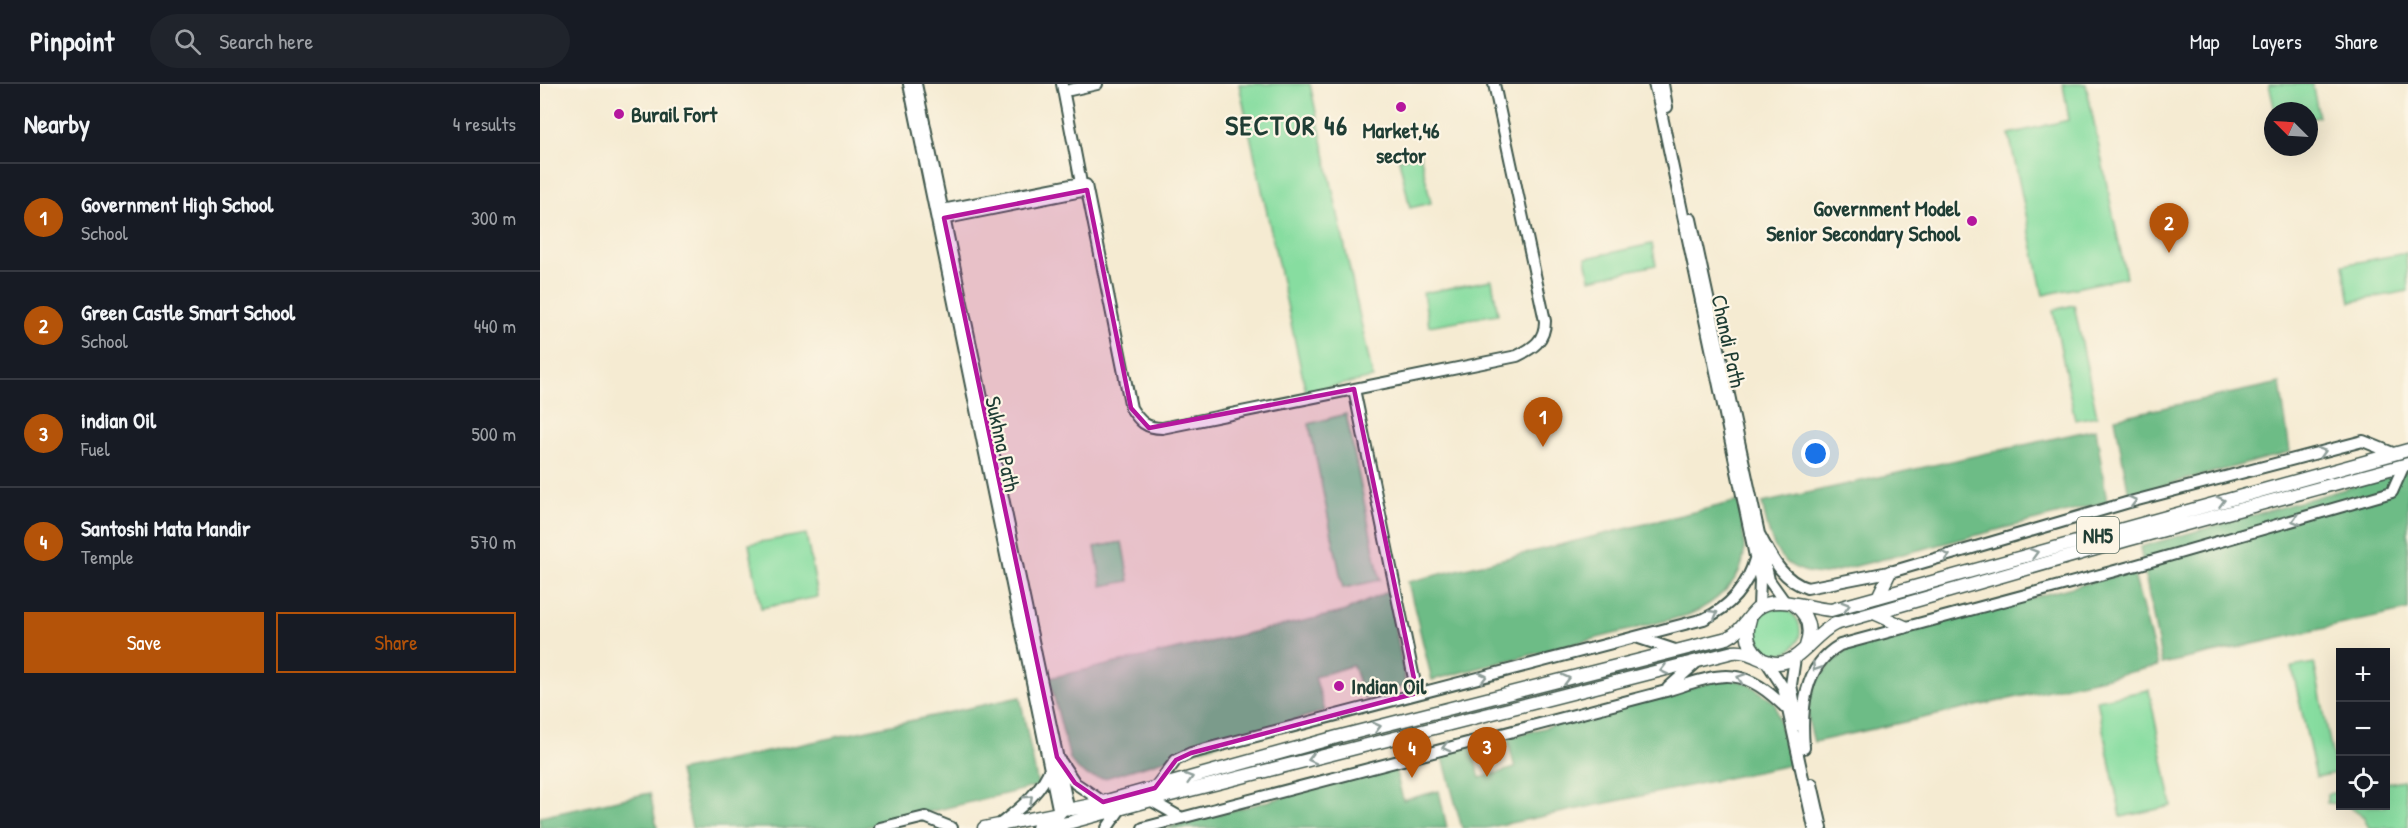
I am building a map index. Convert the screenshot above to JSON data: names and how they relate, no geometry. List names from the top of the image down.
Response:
{
  "streets": {
    "highway": ["NH5"],
    "street": ["Chandi Path", "Sukhna Path"]
  },
  "crossings": [
    ["Chandi Path", "NH5"]
  ],
  "districts": ["SECTOR 46"],
  "places": [
    "Market,46 sector",
    "Burail Fort",
    "Government Model Senior Secondary School",
    "Indian Oil"
  ],
  "north": "top left",
  "page": {
    "header": "Pinpoint",
    "search": "Search here",
    "nav": ["Map", "Layers", "Share"],
    "heading": ["Nearby", "4 results"],
    "list": [
      {
        "mark": "1",
        "name": "Government High School",
        "note": "School",
        "value": "300 m"
      },
      {
        "mark": "2",
        "name": "Green Castle Smart School",
        "note": "School",
        "value": "440 m"
      },
      {
        "mark": "3",
        "name": "indian Oil",
        "note": "Fuel",
        "value": "500 m"
      },
      {
        "mark": "4",
        "name": "Santoshi Mata Mandir",
        "note": "Temple",
        "value": "570 m"
      }
    ],
    "pins": [
      "2",
      "1",
      "3",
      "4"
    ],
    "buttons": ["Save", "Share"],
    "map_buttons": ["+", "−"]
  }
}
